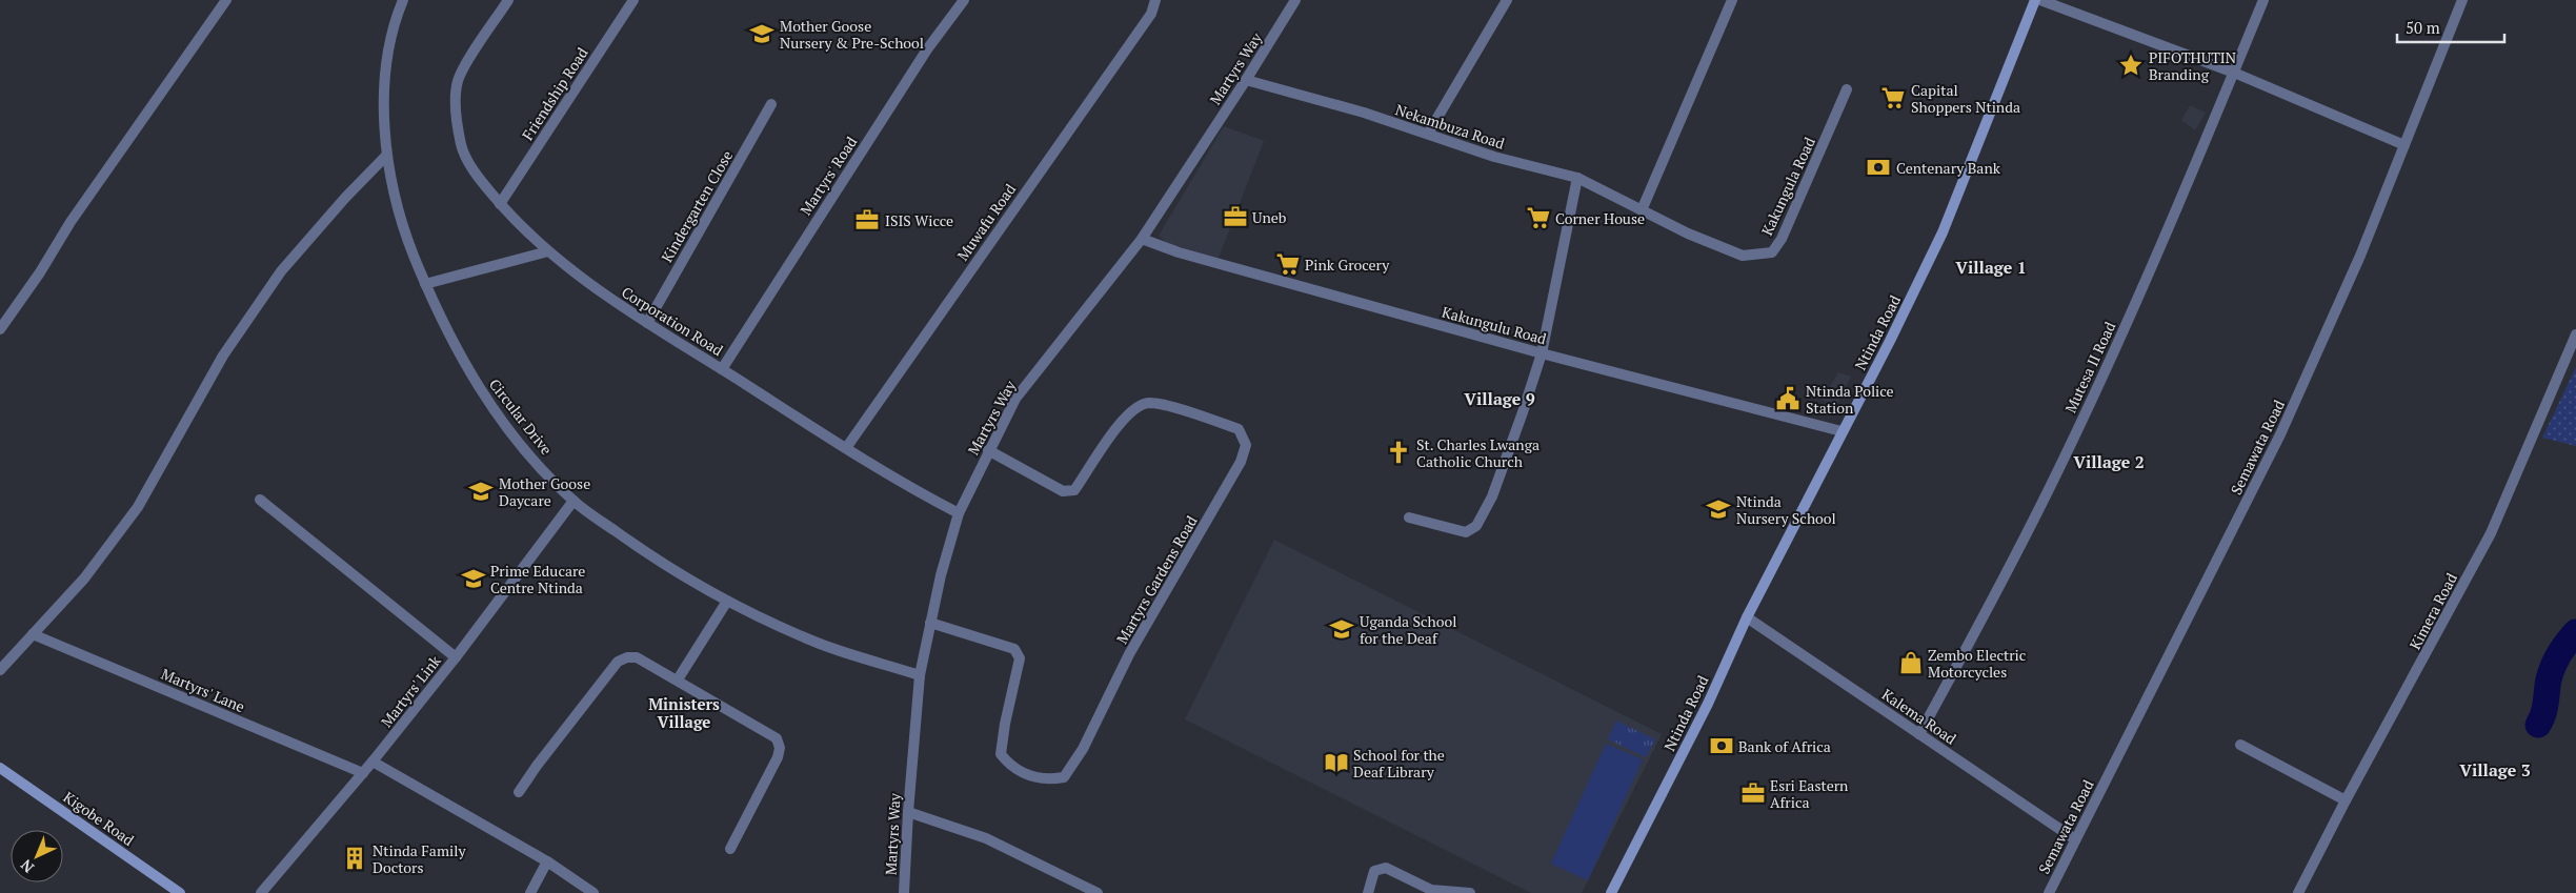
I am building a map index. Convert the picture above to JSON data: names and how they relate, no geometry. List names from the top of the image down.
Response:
{
  "streets": {
    "main road": ["Ntinda Road", "Kigobe Road"],
    "street": [
      "Martyrs Way",
      "Friendship Road",
      "Nekambuza Road",
      "Martyrs' Road",
      "Kakungula Road",
      "Kindergarten Close",
      "Muwafu Road",
      "Corporation Road",
      "Kakungulu Road",
      "Mutesa II Road",
      "Circular Drive",
      "Semawata Road",
      "Martyrs Gardens Road",
      "Kimera Road",
      "Martyrs' Lane",
      "Martyrs' Link",
      "Kalema Road"
    ]
  },
  "crossings": [
    ["Martyrs Way", "Nekambuza Road"],
    ["Martyrs Way", "Corporation Road"],
    ["Martyrs Way", "Kakungulu Road"],
    ["Martyrs Way", "Circular Drive"],
    ["Martyrs Way", "Martyrs Gardens Road"],
    ["Friendship Road", "Corporation Road"],
    ["Nekambuza Road", "Kakungula Road"],
    ["Martyrs' Road", "Corporation Road"],
    ["Kindergarten Close", "Corporation Road"],
    ["Muwafu Road", "Corporation Road"],
    ["Kakungulu Road", "Ntinda Road"],
    ["Ntinda Road", "Kalema Road"],
    ["Mutesa II Road", "Kalema Road"],
    ["Circular Drive", "Martyrs' Link"],
    ["Semawata Road", "Kalema Road"],
    ["Martyrs' Lane", "Martyrs' Link"]
  ],
  "districts": [
    "Village 1",
    "Village 9",
    "Village 2",
    "Ministers Village",
    "Village 3"
  ],
  "places": {
    "school or university": [
      "Mother Goose Nursery & Pre-School",
      "Mother Goose Daycare",
      "Ntinda Nursery School",
      "Prime Educare Centre Ntinda",
      "Uganda School for the Deaf"
    ],
    "place": ["PIFOTHUTIN Branding"],
    "supermarket": ["Capital Shoppers Ntinda", "Corner House", "Pink Grocery"],
    "bank": ["Centenary Bank", "Bank of Africa"],
    "office": ["Uneb", "ISIS Wicce", "Esri Eastern Africa"],
    "public building": ["Ntinda Police Station"],
    "church": ["St. Charles Lwanga Catholic Church"],
    "shop": ["Zembo Electric Motorcycles"],
    "library": ["School for the Deaf Library"],
    "building": ["Ntinda Family Doctors"]
  },
  "scale_bar": "50 m",
  "north": "bottom left"
}
